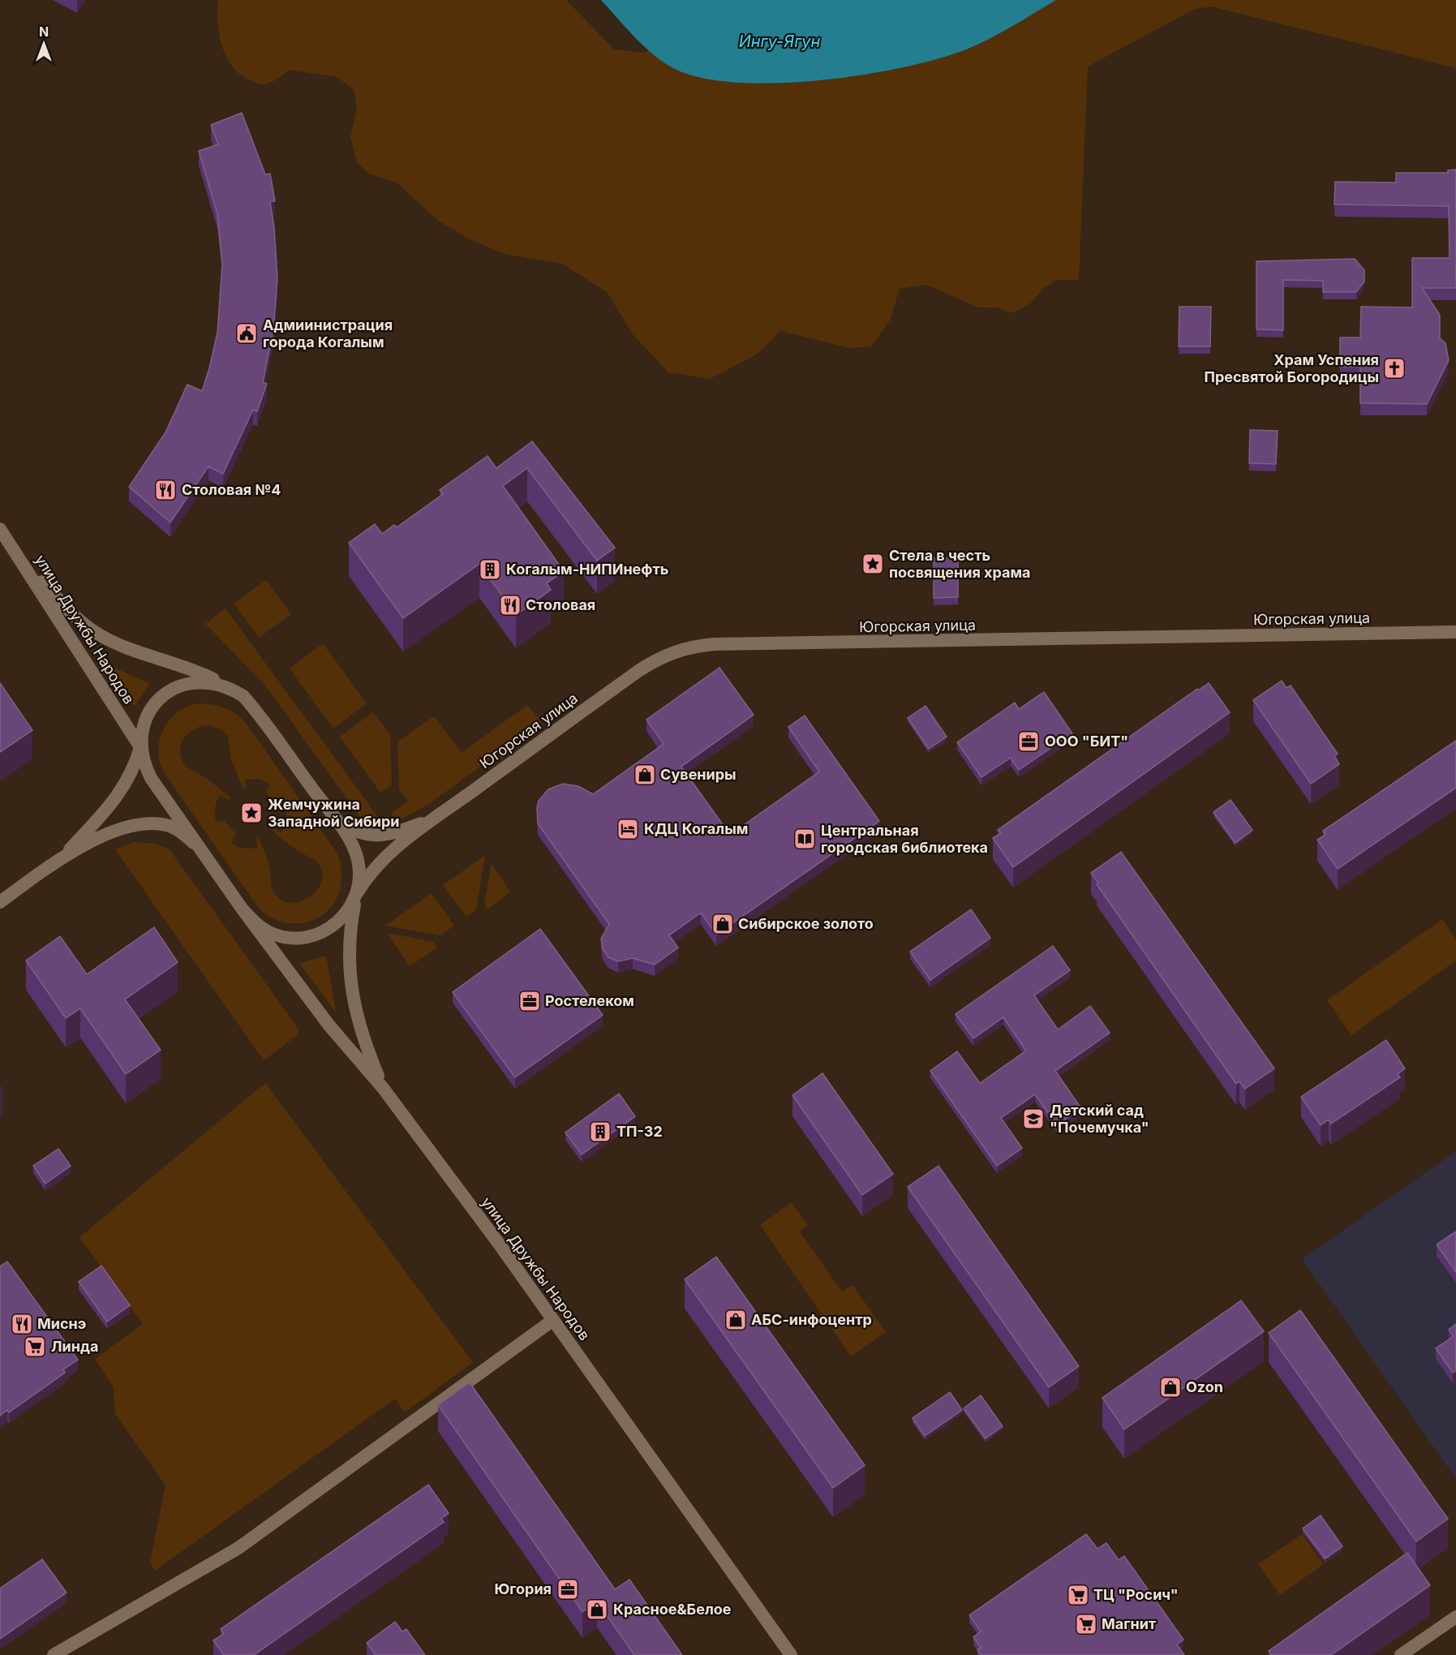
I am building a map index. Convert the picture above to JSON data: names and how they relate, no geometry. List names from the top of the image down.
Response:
{
  "streets": {
    "main road": ["Югорская улица", "улица Дружбы Народов"]
  },
  "crossings": [
    ["Югорская улица", "улица Дружбы Народов"]
  ],
  "water": ["Ингу-Ягун"],
  "places": {
    "public building": ["Адмиинистрация города Когалым"],
    "church": ["Храм Успения Пресвятой Богородицы"],
    "restaurant": ["Столовая №4", "Столовая", "Миснэ"],
    "place": ["Стела в честь посвящения храма", "Жемчужина Западной Сибири"],
    "building": ["Когалым-НИПИнефть", "ТП-32"],
    "office": ["ООО \"БИТ\"", "Ростелеком", "Югория"],
    "shop": [
      "Сувениры",
      "Сибирское золото",
      "АБС-инфоцентр",
      "Ozon",
      "Красное&Белое"
    ],
    "hotel": ["КДЦ Когалым"],
    "library": ["Центральная городская библиотека"],
    "school or university": ["Детский сад \"Почемучка\""],
    "supermarket": ["Линда", "ТЦ \"Росич\"", "Магнит"]
  },
  "north": "top"
}
